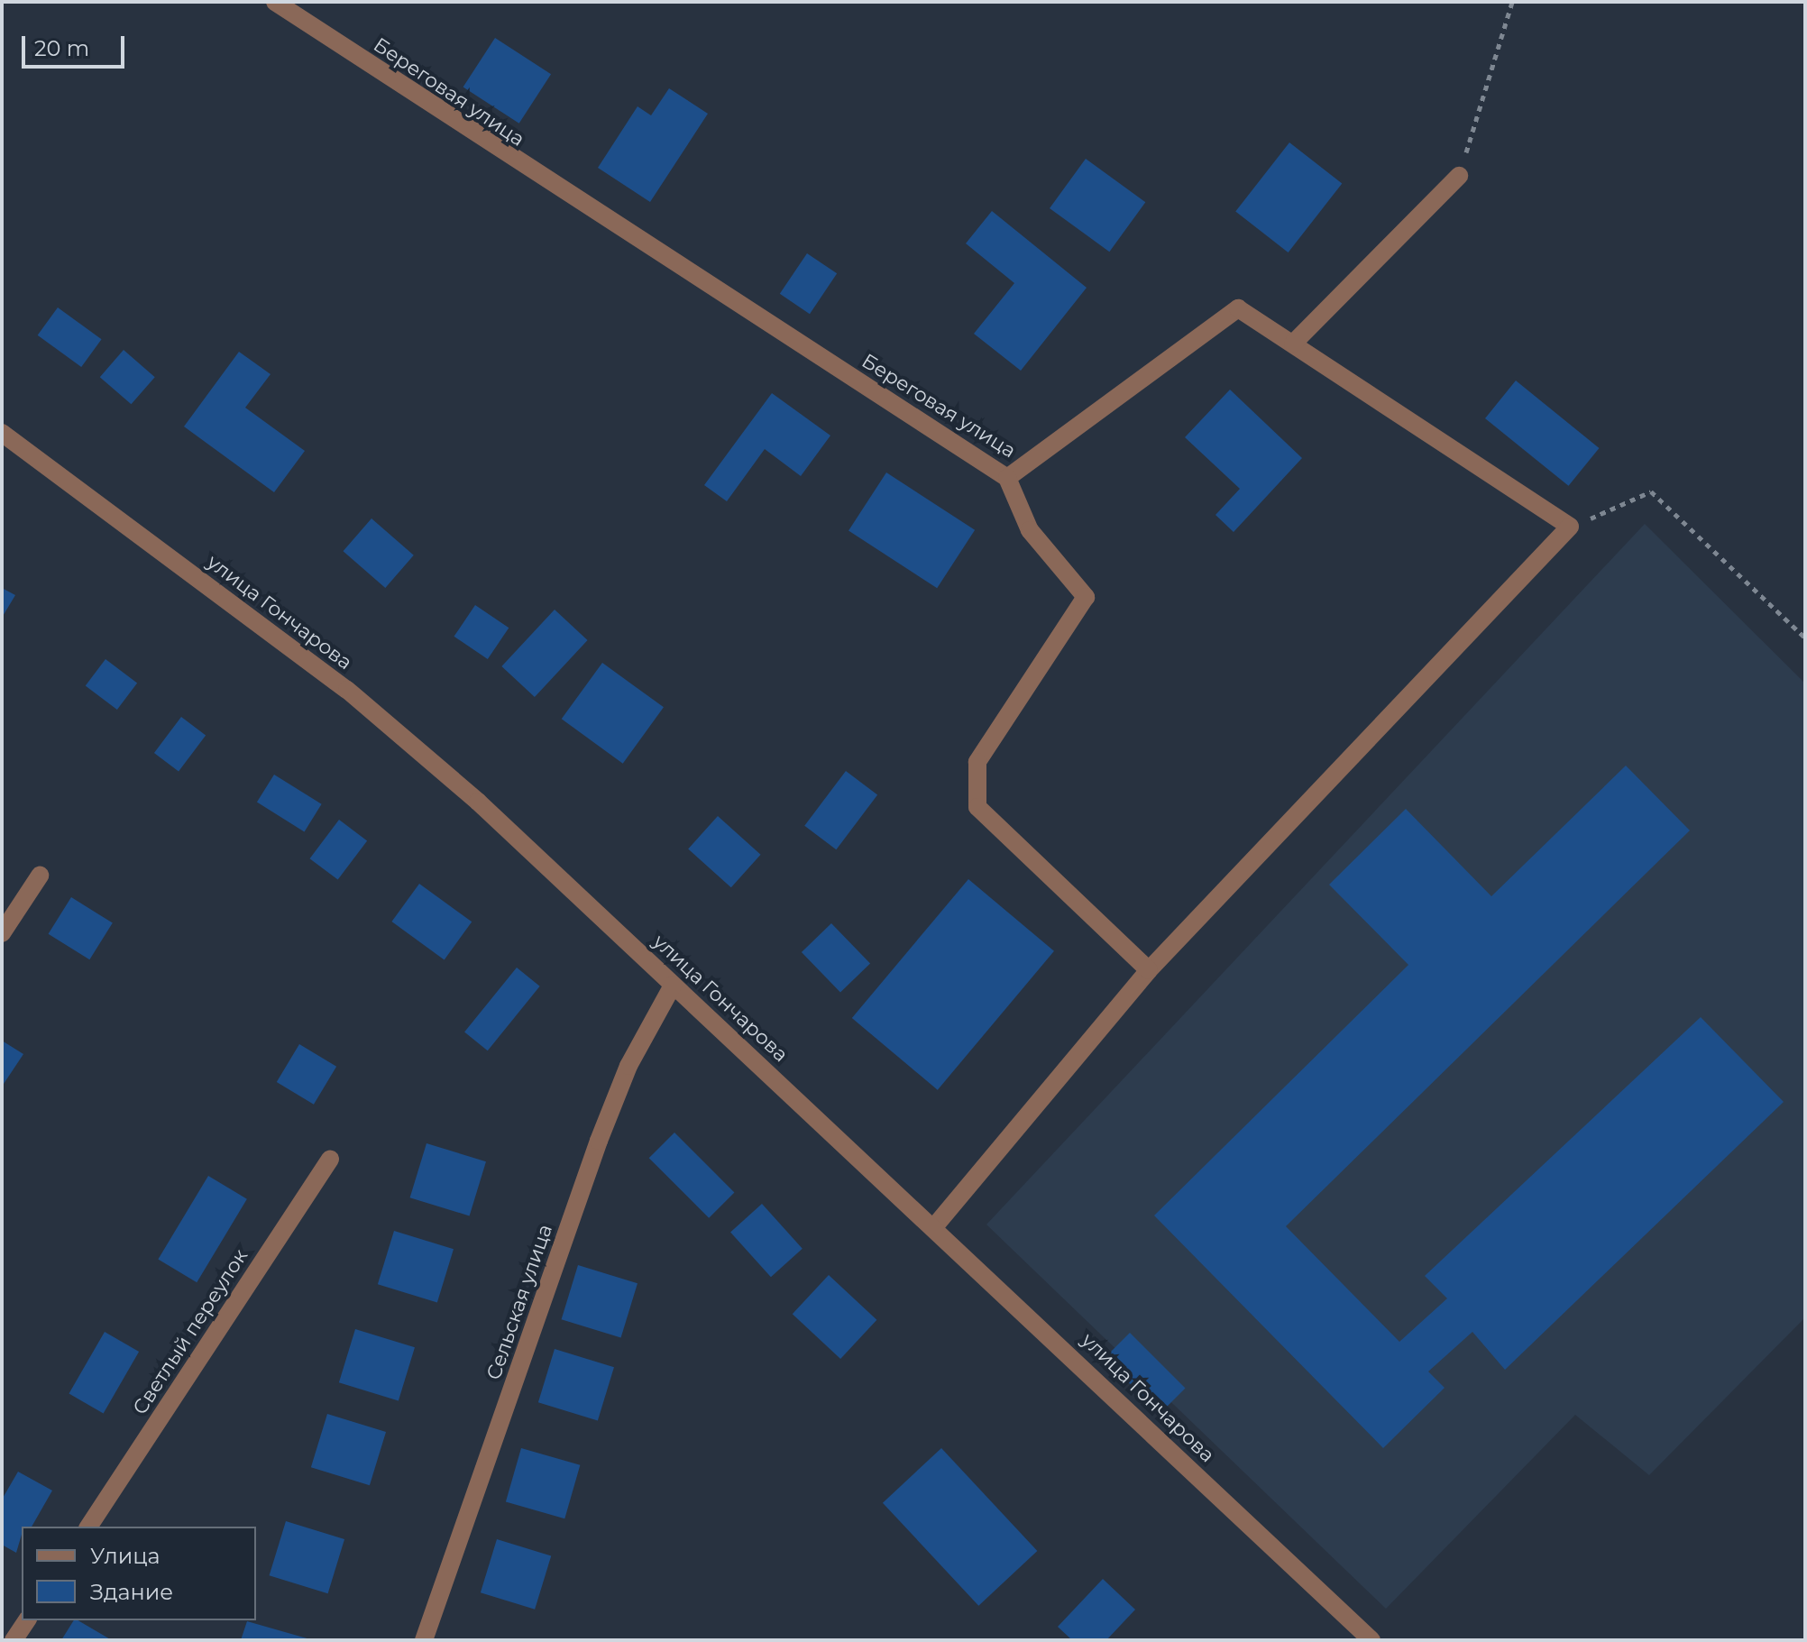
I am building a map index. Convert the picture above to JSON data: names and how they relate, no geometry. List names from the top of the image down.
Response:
{
  "streets": {
    "street": [
      "Береговая улица",
      "улица Гончарова",
      "Сельская улица",
      "Светлый переулок"
    ]
  },
  "crossings": [
    ["улица Гончарова", "Сельская улица"]
  ],
  "legend": ["Улица", "Здание"],
  "scale_bar": "20 m"
}
